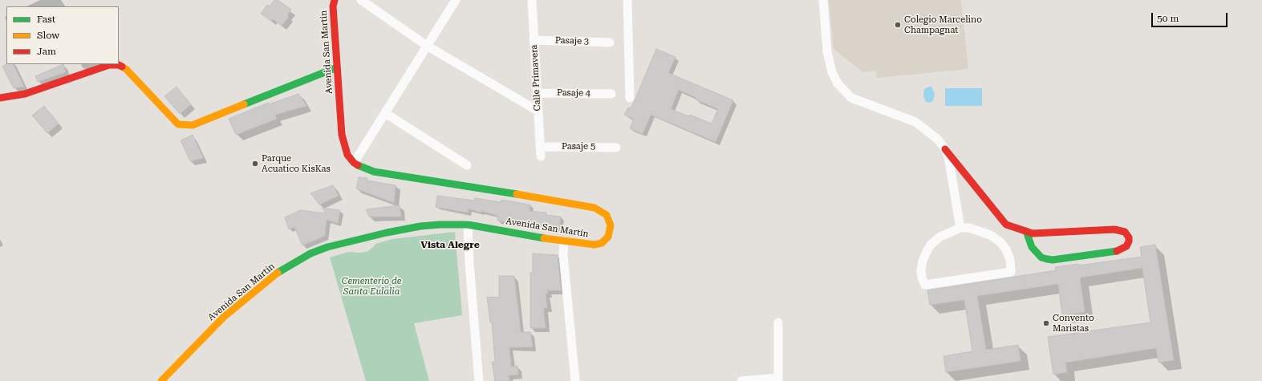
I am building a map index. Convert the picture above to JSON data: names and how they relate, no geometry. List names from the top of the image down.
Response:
{
  "streets": {
    "main road": ["Avenida San Martín"],
    "street": [
      "Pasaje 3",
      "Calle Primavera",
      "Pasaje 4",
      "Pasaje 5"
    ]
  },
  "crossings": [
    ["Pasaje 3", "Calle Primavera"],
    ["Calle Primavera", "Pasaje 4"],
    ["Calle Primavera", "Pasaje 5"]
  ],
  "districts": ["Vista Alegre"],
  "parks": ["Cementerio de Santa Eulalia"],
  "places": ["Colegio Marcelino Champagnat", "Parque Acuatico KisKas", "Convento Maristas"],
  "legend": ["Fast", "Slow", "Jam"],
  "scale_bar": "50 m"
}
